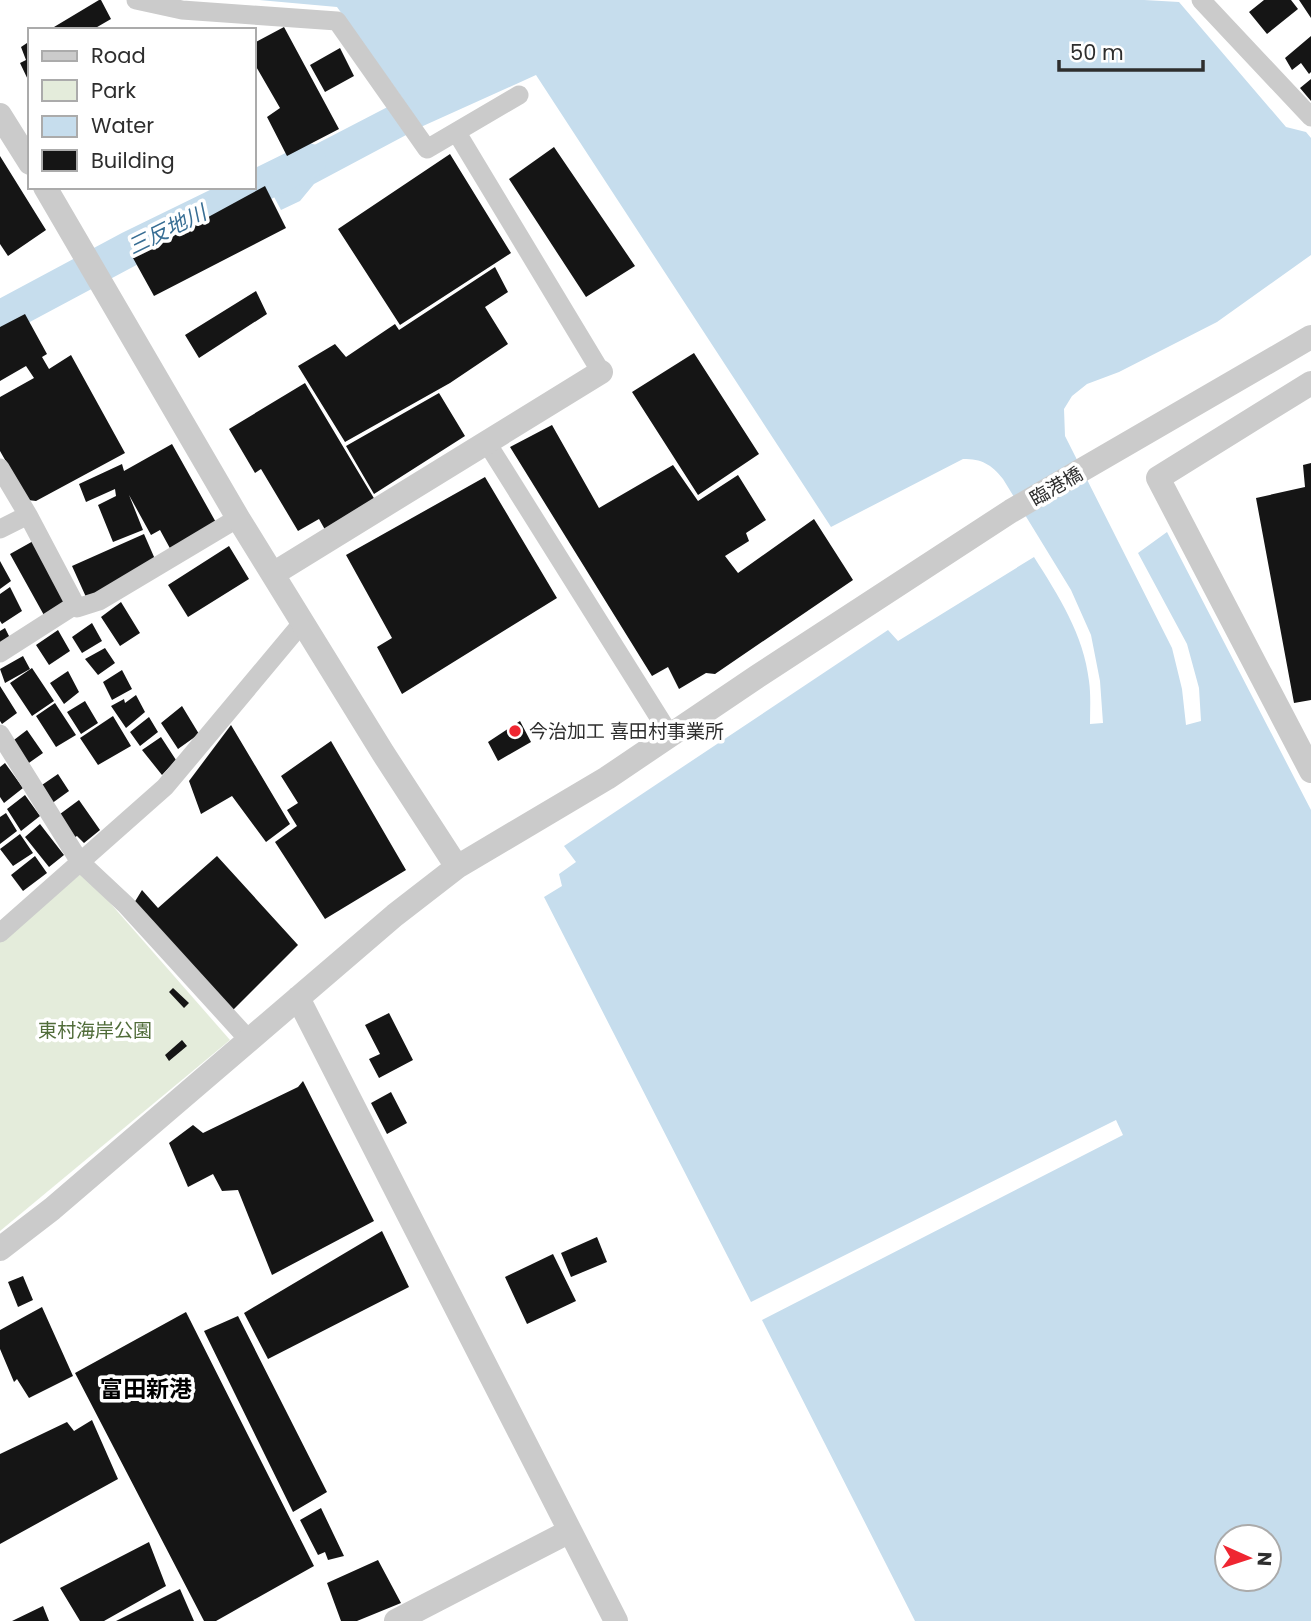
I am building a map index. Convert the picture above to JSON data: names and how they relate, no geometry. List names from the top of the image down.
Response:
{
  "streets": {
    "street": ["臨港橋"]
  },
  "districts": ["富田新港"],
  "water": ["三反地川"],
  "parks": ["東村海岸公園"],
  "places": ["今治加工 喜田村事業所"],
  "legend": [
    "Road",
    "Park",
    "Water",
    "Building"
  ],
  "scale_bar": "50 m",
  "north": "right"
}
